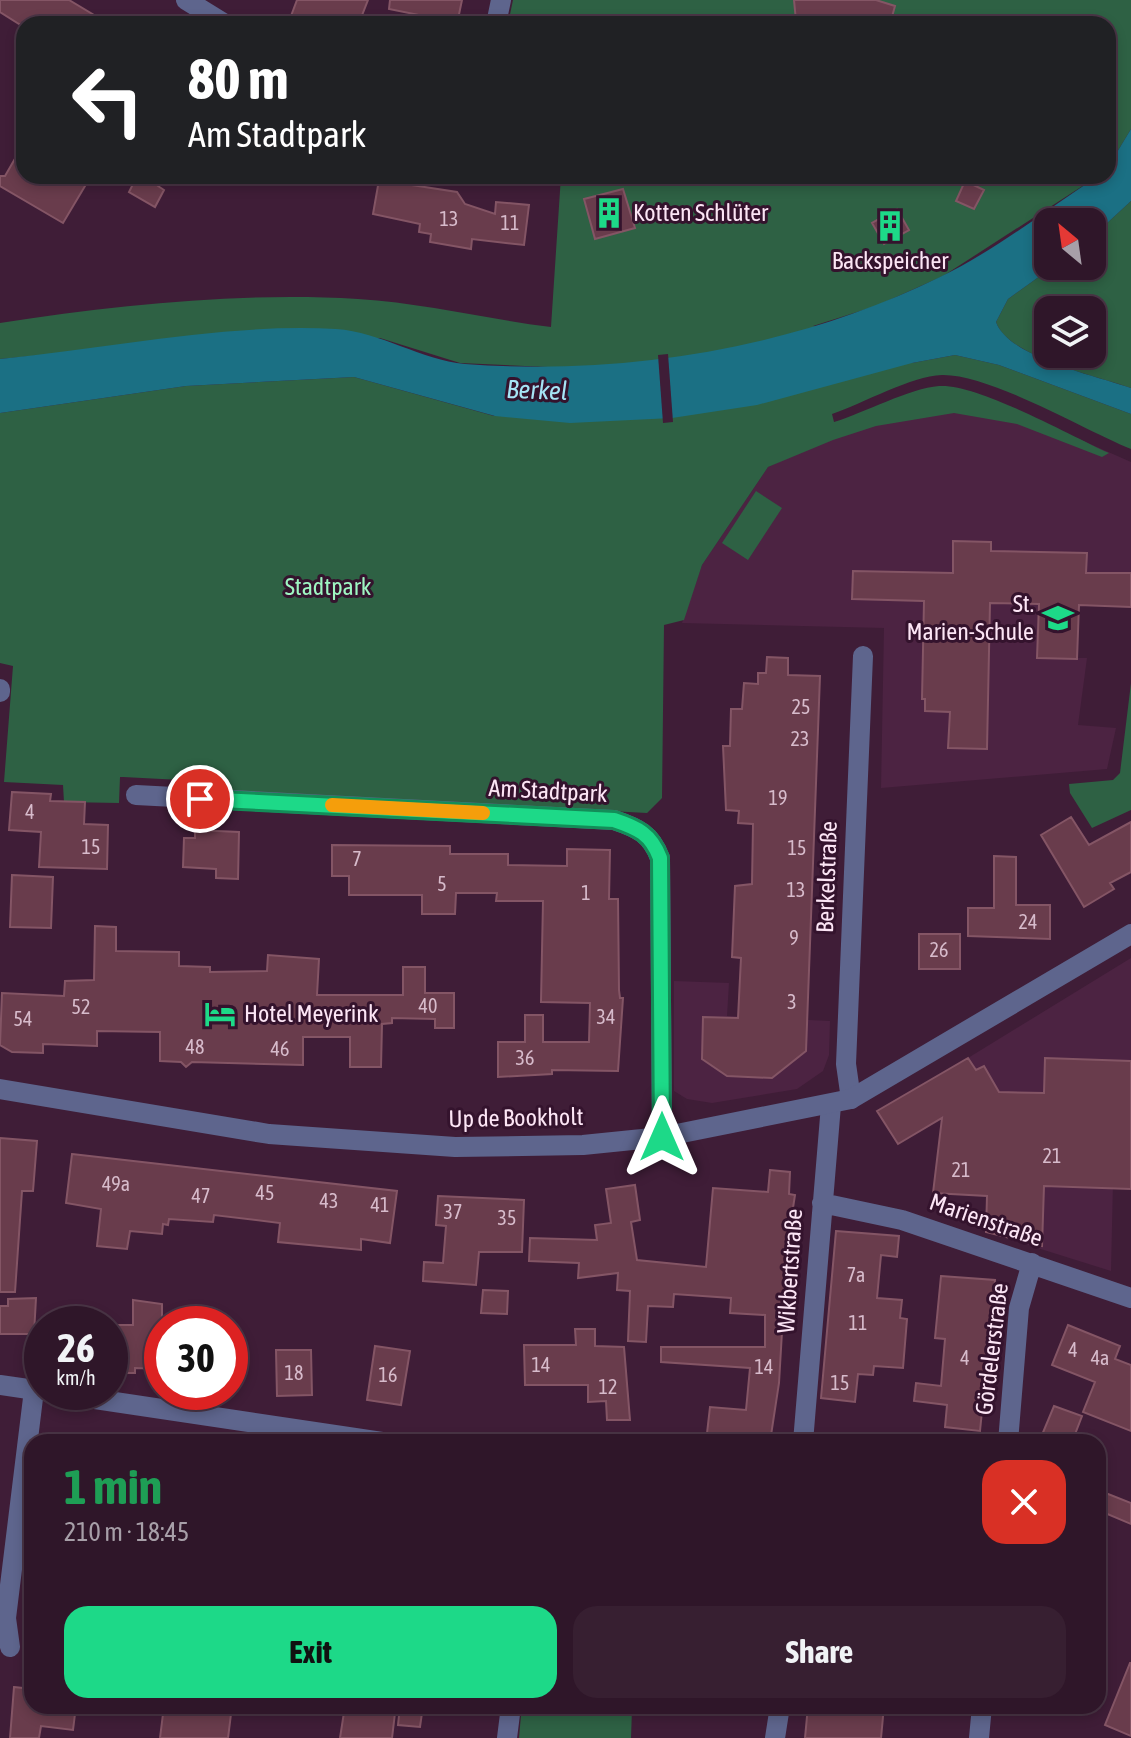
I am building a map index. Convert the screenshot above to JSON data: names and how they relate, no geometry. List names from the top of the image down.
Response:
{
  "streets": {
    "street": [
      "Am Stadtpark",
      "Berkelstraße",
      "Up de Bookholt",
      "Marienstraße",
      "Wikbertstraße",
      "Gördelerstraße"
    ]
  },
  "crossings": [
    ["Am Stadtpark", "Up de Bookholt"],
    ["Berkelstraße", "Up de Bookholt"],
    ["Up de Bookholt", "Wikbertstraße"],
    ["Marienstraße", "Wikbertstraße"],
    ["Marienstraße", "Gördelerstraße"]
  ],
  "water": ["Berkel"],
  "parks": ["Stadtpark"],
  "places": {
    "building": ["Kotten Schlüter", "Backspeicher"],
    "school or university": ["St. Marien-Schule"],
    "hotel": ["Hotel Meyerink"]
  },
  "house_numbers": [
    "13",
    "11",
    "25",
    "23",
    "19",
    "4",
    "15",
    "15",
    "7",
    "5",
    "13",
    "1",
    "24",
    "9",
    "26",
    "3",
    "40",
    "52",
    "34",
    "54",
    "48",
    "46",
    "36",
    "21",
    "21",
    "49a",
    "45",
    "47",
    "43",
    "41",
    "37",
    "35",
    "7a",
    "11",
    "4",
    "4",
    "4a",
    "14",
    "14",
    "18",
    "16",
    "15",
    "12"
  ],
  "north": "top left",
  "page": {
    "turn": ["80 m", "Am Stadtpark"],
    "speed": "26 km/h",
    "limit": "30",
    "heading": ["1 min", "210 m · 18:45"],
    "buttons": ["Exit", "Share"]
  }
}
